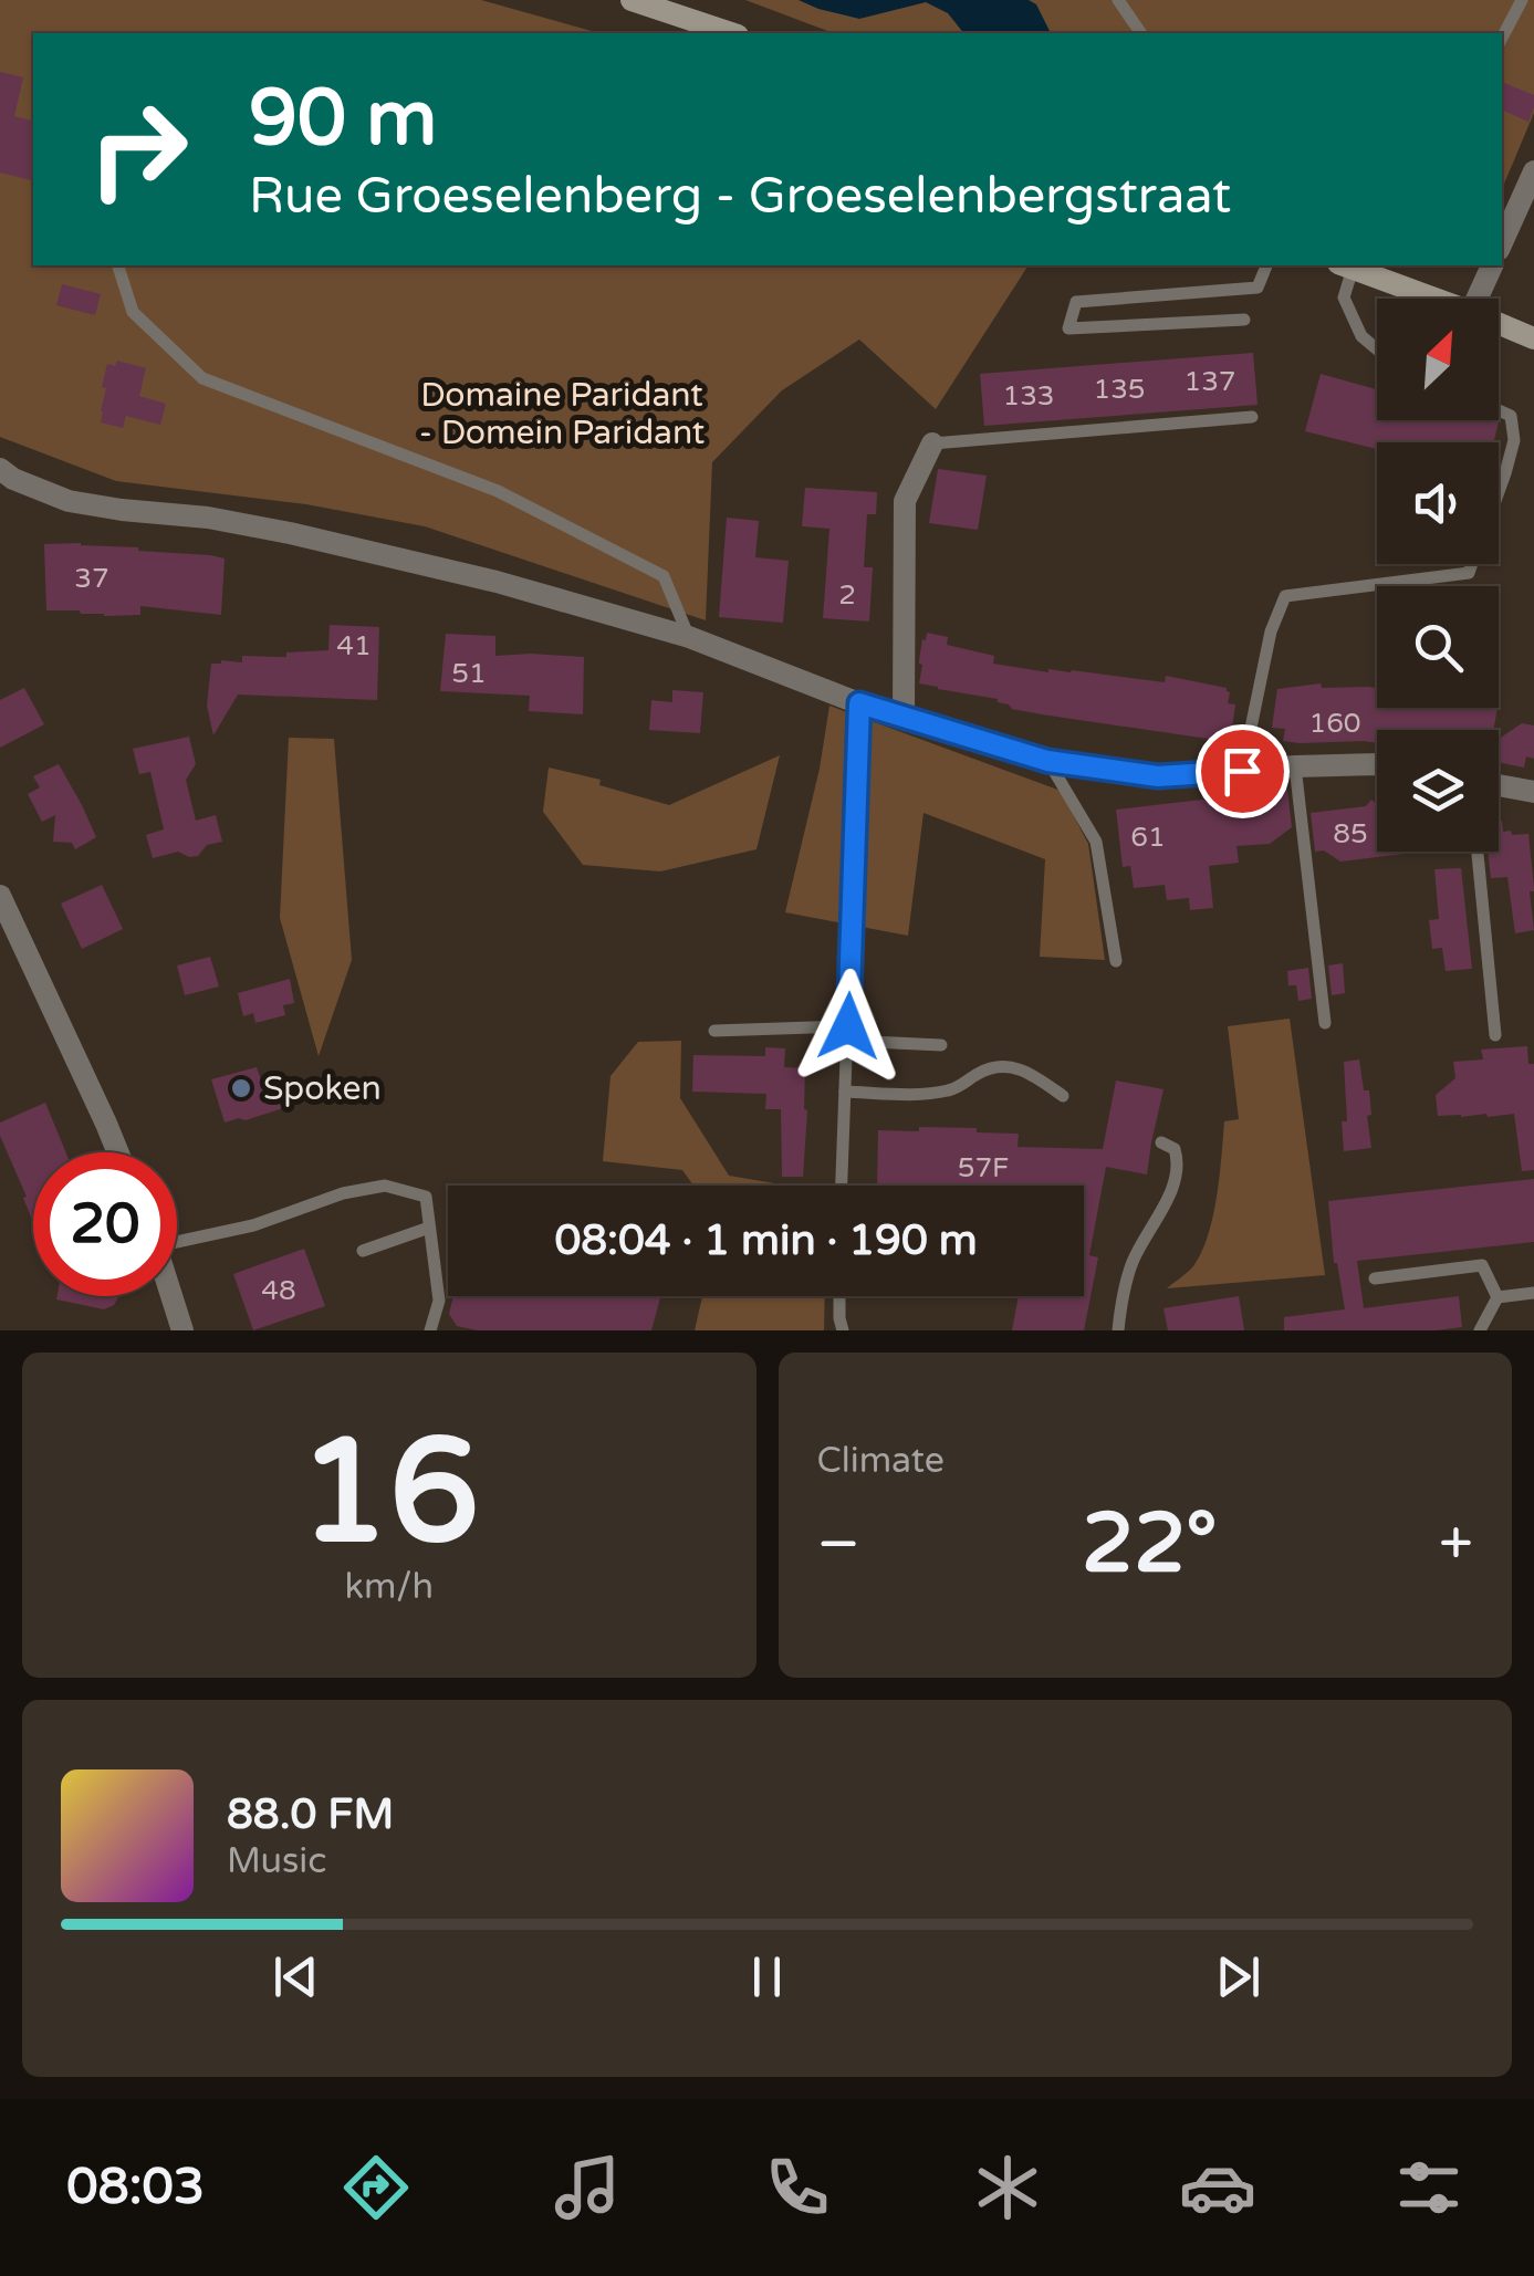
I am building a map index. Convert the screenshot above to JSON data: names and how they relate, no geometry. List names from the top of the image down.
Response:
{
  "parks": ["Domaine Paridant - Domein Paridant"],
  "places": ["Spoken"],
  "house_numbers": [
    "137",
    "135",
    "133",
    "37",
    "2",
    "41",
    "51",
    "160",
    "85",
    "61",
    "57F",
    "48"
  ],
  "north": "top right",
  "page": {
    "turn": ["90 m", "Rue Groeselenberg - Groeselenbergstraat"],
    "limit": "20",
    "trip": "08:04 · 1 min · 190 m",
    "tile": [
      ["16", "km/h"],
      "Climate"
    ],
    "heat": ["−", "22°", "+"],
    "song": ["88.0 FM", "Music"],
    "tabs": "08:03"
  }
}
